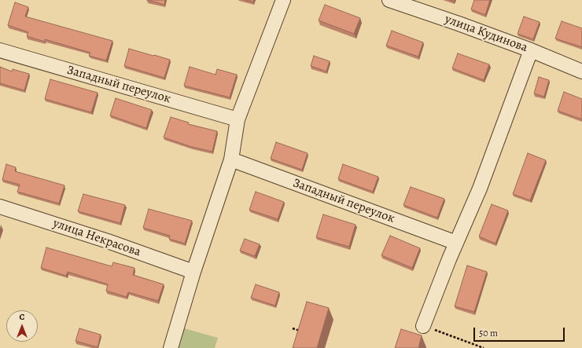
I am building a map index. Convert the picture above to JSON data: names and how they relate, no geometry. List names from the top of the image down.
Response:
{
  "streets": {
    "street": ["улица Кудинова", "Западный переулок", "улица Некрасова"]
  },
  "scale_bar": "50 m",
  "north": "top"
}
